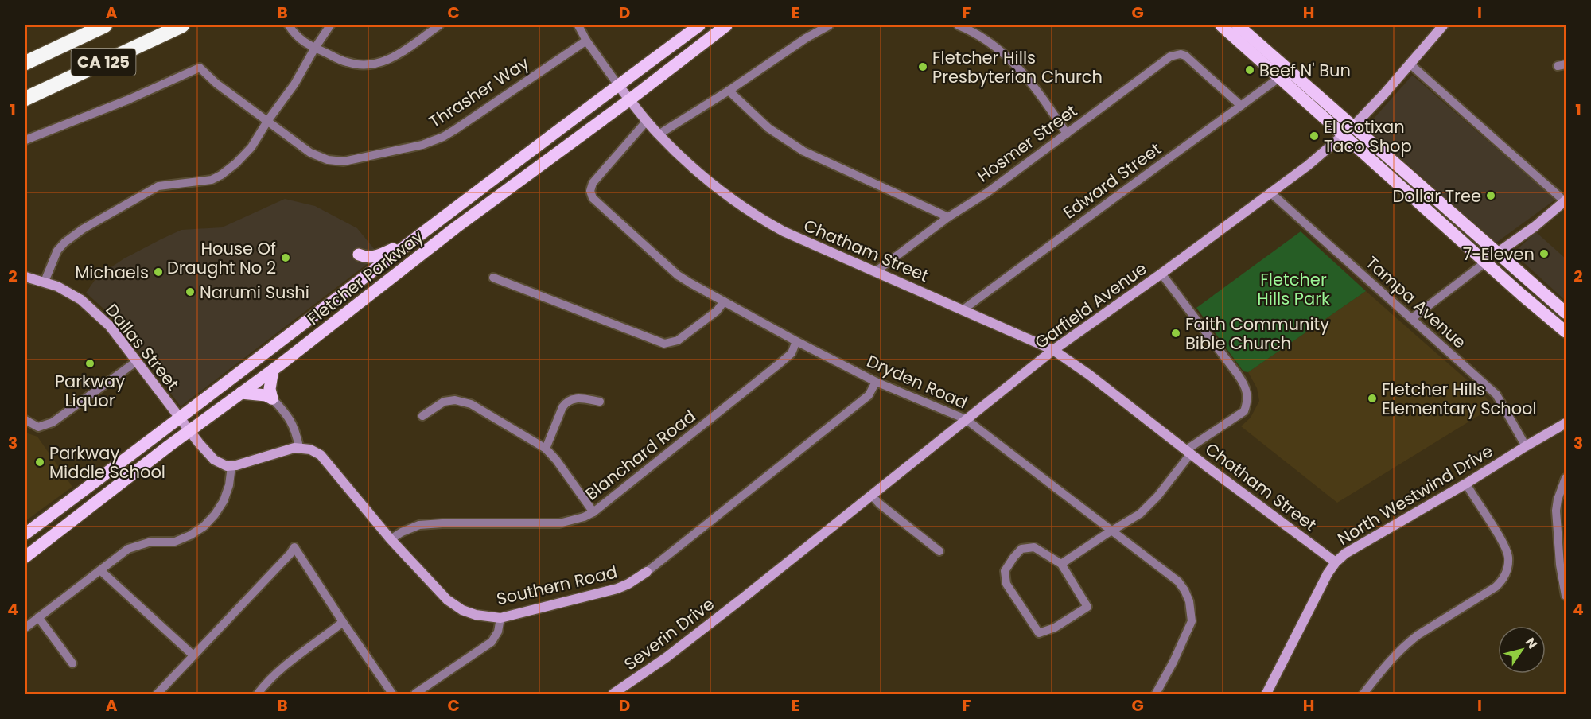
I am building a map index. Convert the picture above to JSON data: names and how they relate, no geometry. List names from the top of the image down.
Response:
{
  "streets": {
    "highway": ["CA 125"],
    "main road": ["Fletcher Parkway"],
    "street": [
      "Thrasher Way",
      "Hosmer Street",
      "Edward Street",
      "Chatham Street",
      "Tampa Avenue",
      "Garfield Avenue",
      "Dallas Street",
      "Dryden Road",
      "Blanchard Road",
      "North Westwind Drive",
      "Southern Road",
      "Severin Drive"
    ]
  },
  "crossings": [
    ["Thrasher Way", "Chatham Street"],
    ["Hosmer Street", "Edward Street"],
    ["Hosmer Street", "Chatham Street"],
    ["Edward Street", "Chatham Street"],
    ["Chatham Street", "Fletcher Parkway"],
    ["Chatham Street", "Garfield Avenue"],
    ["Chatham Street", "Dryden Road"],
    ["Chatham Street", "North Westwind Drive"],
    ["Fletcher Parkway", "Dallas Street"],
    ["Tampa Avenue", "Garfield Avenue"],
    ["Tampa Avenue", "North Westwind Drive"],
    ["Garfield Avenue", "Dryden Road"],
    ["Garfield Avenue", "Severin Drive"],
    ["Dryden Road", "Blanchard Road"],
    ["Dryden Road", "Southern Road"],
    ["Blanchard Road", "Southern Road"]
  ],
  "parks": ["Fletcher Hills Park"],
  "places": [
    "Fletcher Hills Presbyterian Church",
    "Beef N' Bun",
    "El Cotixan Taco Shop",
    "Dollar Tree",
    "7-Eleven",
    "House Of Draught No 2",
    "Michaels",
    "Narumi Sushi",
    "Faith Community Bible Church",
    "Parkway Liquor",
    "Fletcher Hills Elementary School",
    "Parkway Middle School"
  ],
  "north": "top right",
  "grid": {
    "columns": [
      "A",
      "B",
      "C",
      "D",
      "E",
      "F",
      "G",
      "H",
      "I"
    ],
    "rows": [
      "1",
      "2",
      "3",
      "4"
    ]
  }
}
